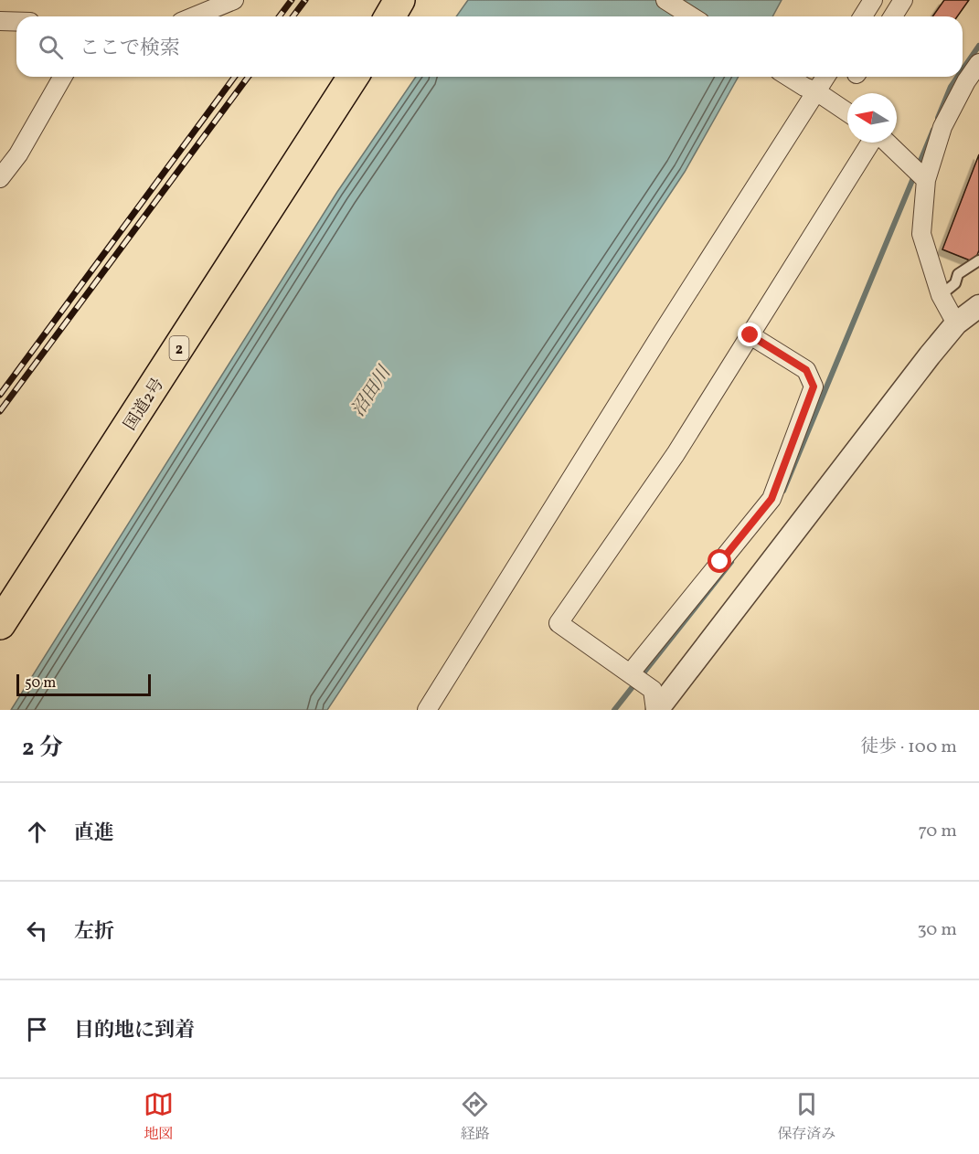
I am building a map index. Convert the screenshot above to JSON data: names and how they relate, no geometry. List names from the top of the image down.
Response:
{
  "streets": {
    "highway": ["2", "国道2号"]
  },
  "water": ["沼田川"],
  "scale_bar": "50 m",
  "north": "left",
  "page": {
    "search": "ここで検索",
    "scale": "50 m",
    "heading": ["2 分", "徒歩 · 100 m"],
    "list": [
      ["直進", "70 m"],
      ["左折", "30 m"],
      "目的地に到着"
    ],
    "nav": ["地図", "経路", "保存済み"]
  }
}
